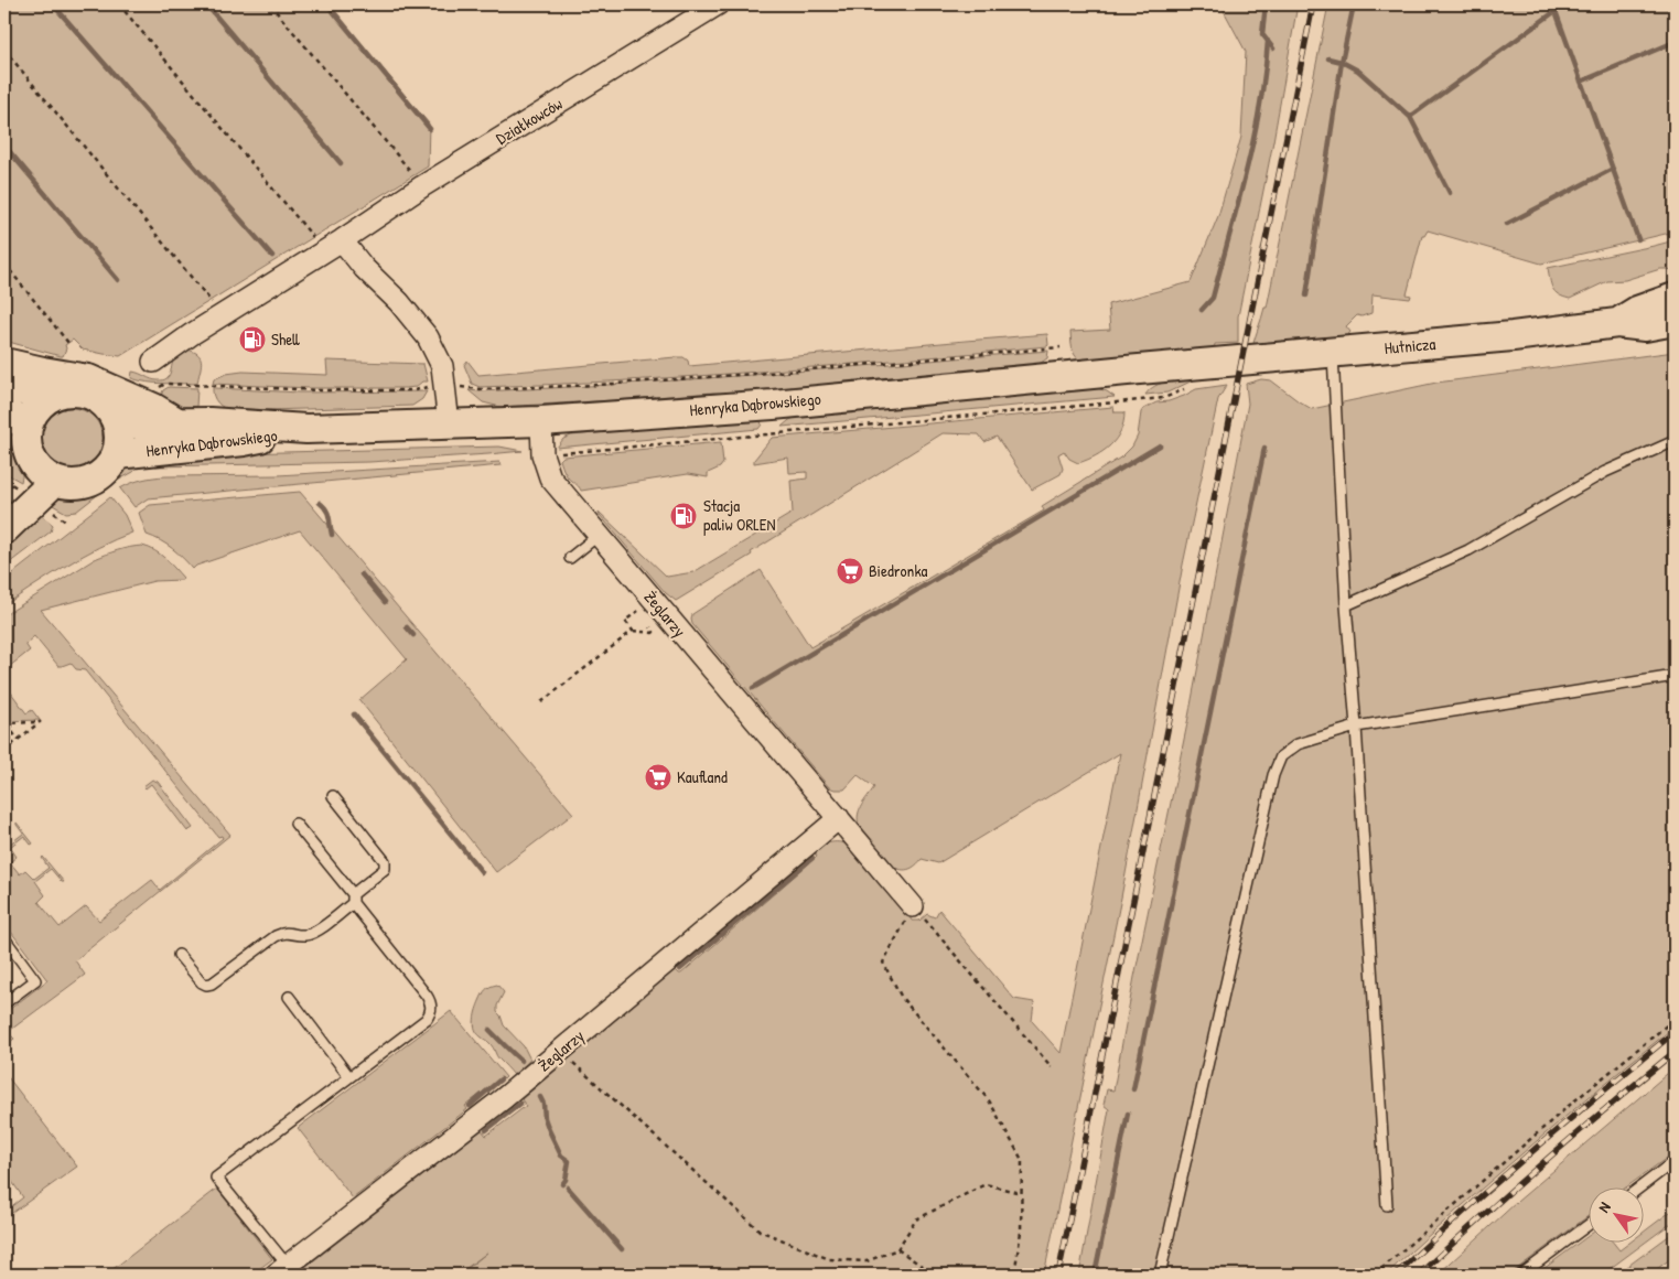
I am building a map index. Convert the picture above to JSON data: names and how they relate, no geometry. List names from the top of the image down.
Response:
{
  "streets": {
    "main road": ["Hutnicza", "Henryka Dąbrowskiego"],
    "street": ["Działkowców", "Żeglarzy"]
  },
  "crossings": [
    ["Hutnicza", "Henryka Dąbrowskiego"],
    ["Henryka Dąbrowskiego", "Żeglarzy"]
  ],
  "places": {
    "fuel station": ["Shell", "Stacja paliw ORLEN"],
    "supermarket": ["Biedronka", "Kaufland"]
  },
  "north": "top left"
}
